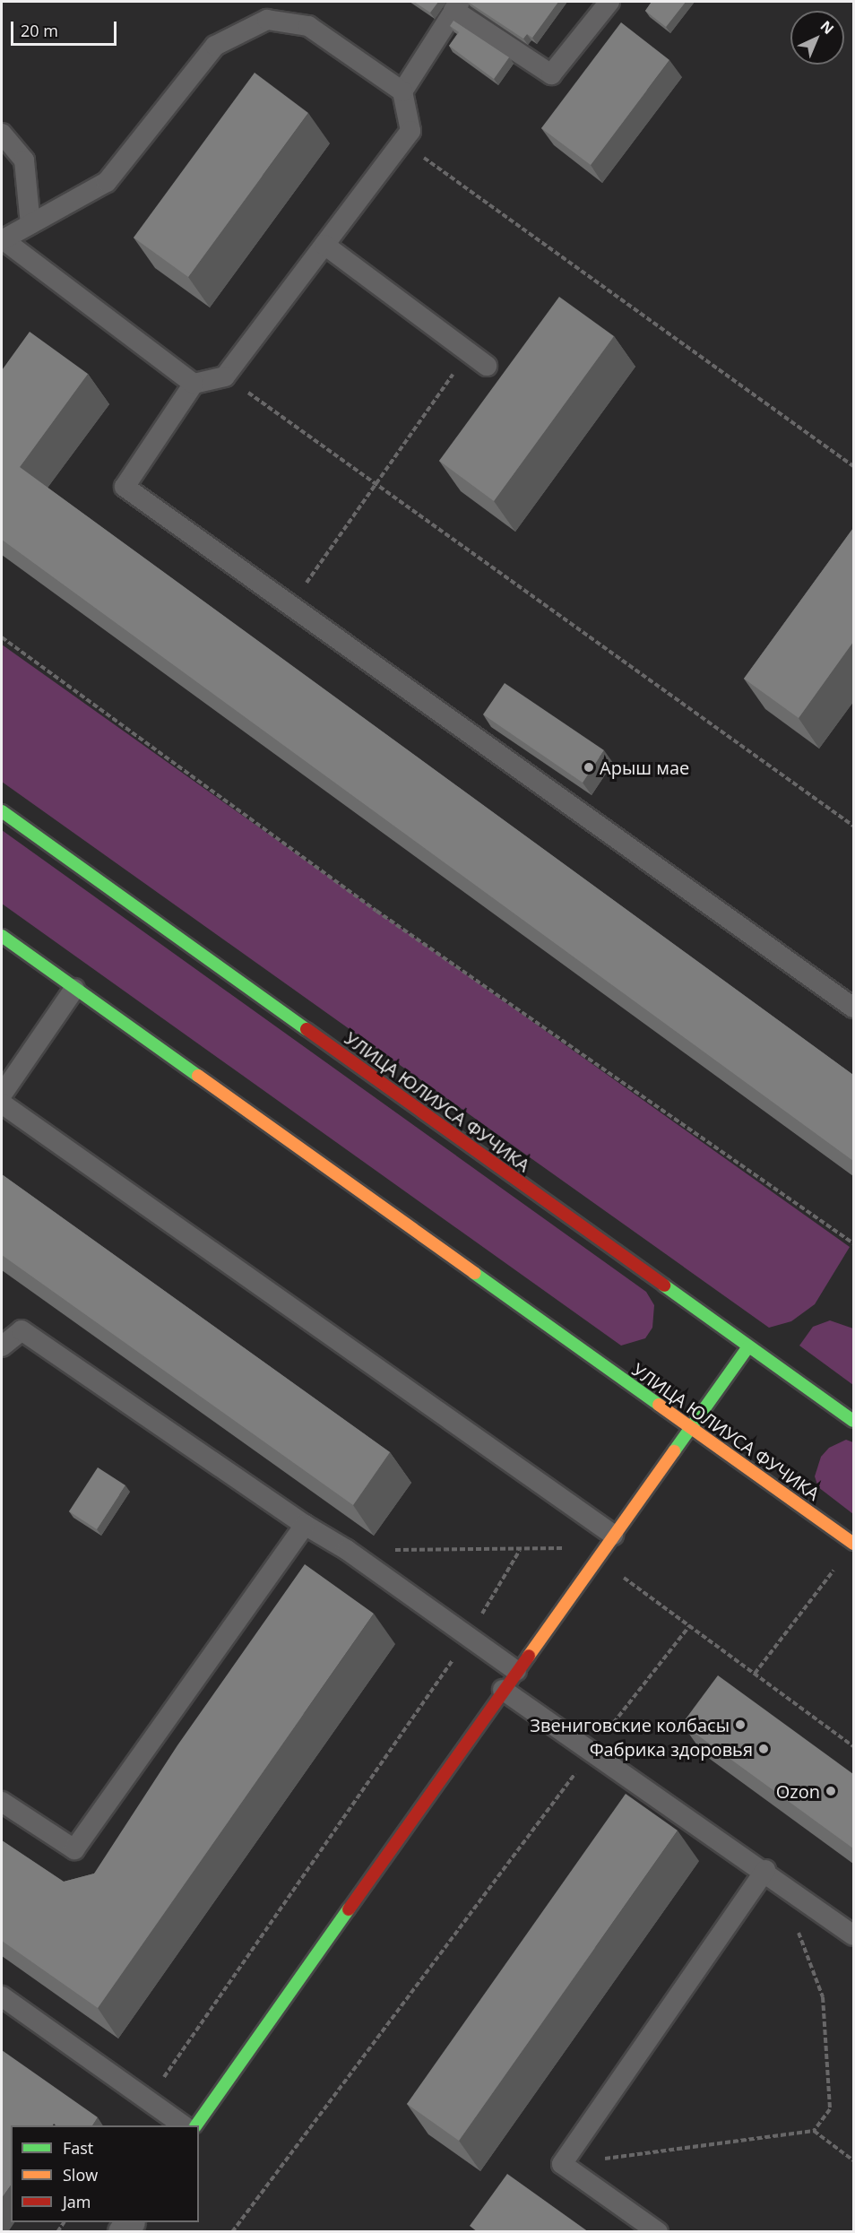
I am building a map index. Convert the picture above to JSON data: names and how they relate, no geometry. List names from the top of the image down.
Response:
{
  "streets": {
    "main road": ["УЛИЦА ЮЛИУСА ФУЧИКА"]
  },
  "places": [
    "Арыш мае",
    "Звениговские колбасы",
    "Фабрика здоровья",
    "Ozon"
  ],
  "legend": ["Fast", "Slow", "Jam"],
  "scale_bar": "20 m",
  "north": "top right"
}
